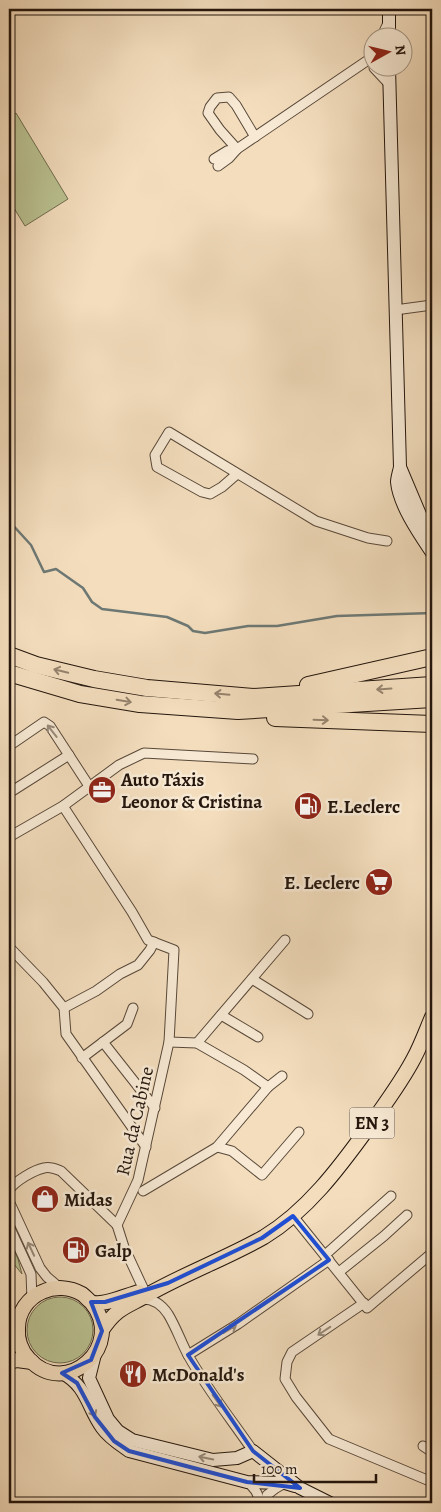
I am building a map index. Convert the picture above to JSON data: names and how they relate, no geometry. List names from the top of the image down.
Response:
{
  "streets": {
    "main road": ["EN 3"],
    "street": ["Rua da Cabine"]
  },
  "places": {
    "office": ["Auto Táxis Leonor & Cristina"],
    "fuel station": ["E.Leclerc", "Galp"],
    "supermarket": ["E. Leclerc"],
    "shop": ["Midas"],
    "restaurant": ["McDonald's"]
  },
  "scale_bar": "100 m",
  "north": "right"
}
